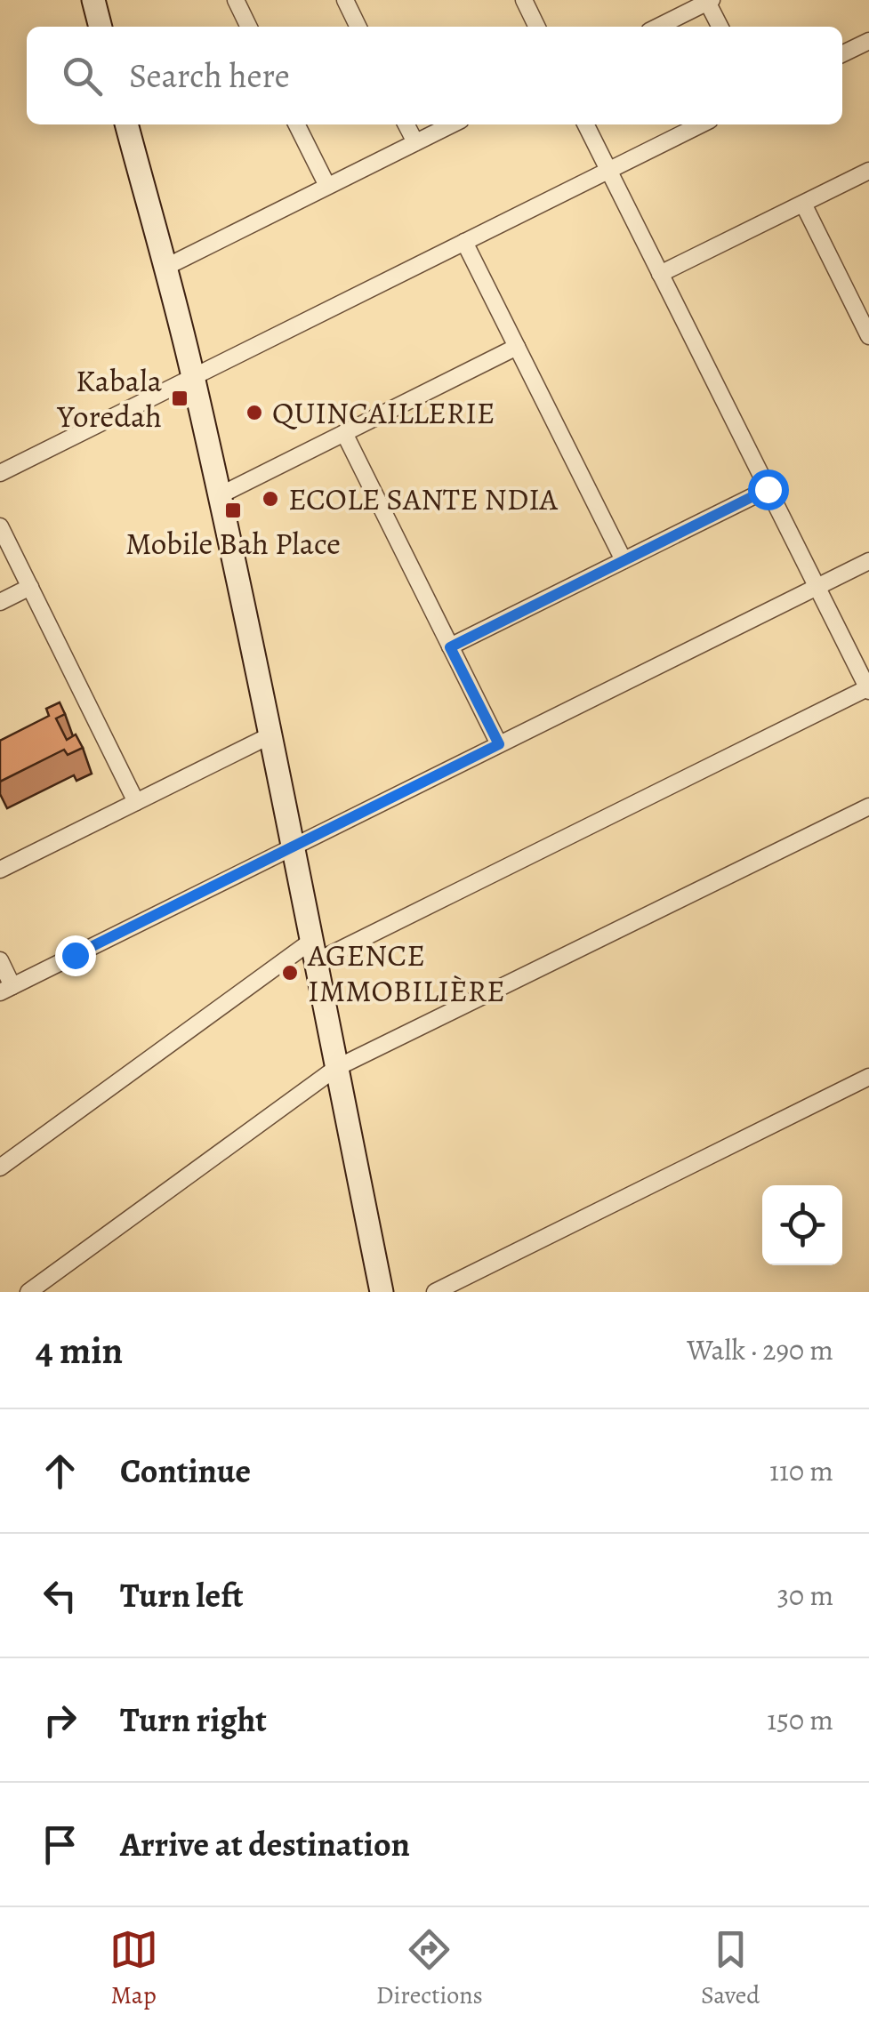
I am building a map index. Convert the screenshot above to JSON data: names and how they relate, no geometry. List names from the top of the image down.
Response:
{
  "places": {
    "transit": ["Kabala Yoredah", "Mobile Bah Place"],
    "other": ["QUINCAILLERIE", "ECOLE SANTE NDIA", "AGENCE IMMOBILIÈRE"]
  },
  "page": {
    "search": "Search here",
    "heading": ["4 min", "Walk · 290 m"],
    "list": [
      ["Continue", "110 m"],
      ["Turn left", "30 m"],
      ["Turn right", "150 m"],
      "Arrive at destination"
    ],
    "nav": ["Map", "Directions", "Saved"]
  }
}
